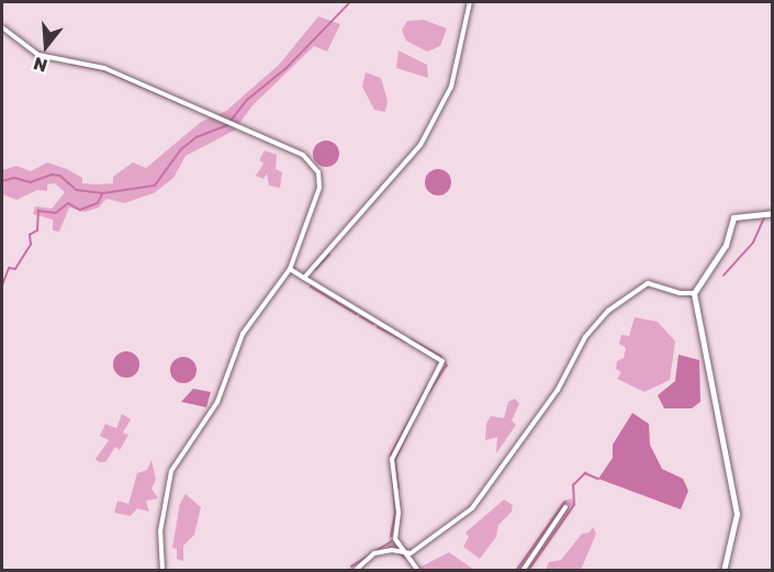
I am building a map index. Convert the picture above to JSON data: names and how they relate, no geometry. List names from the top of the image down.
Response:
{
  "north": "bottom"
}
